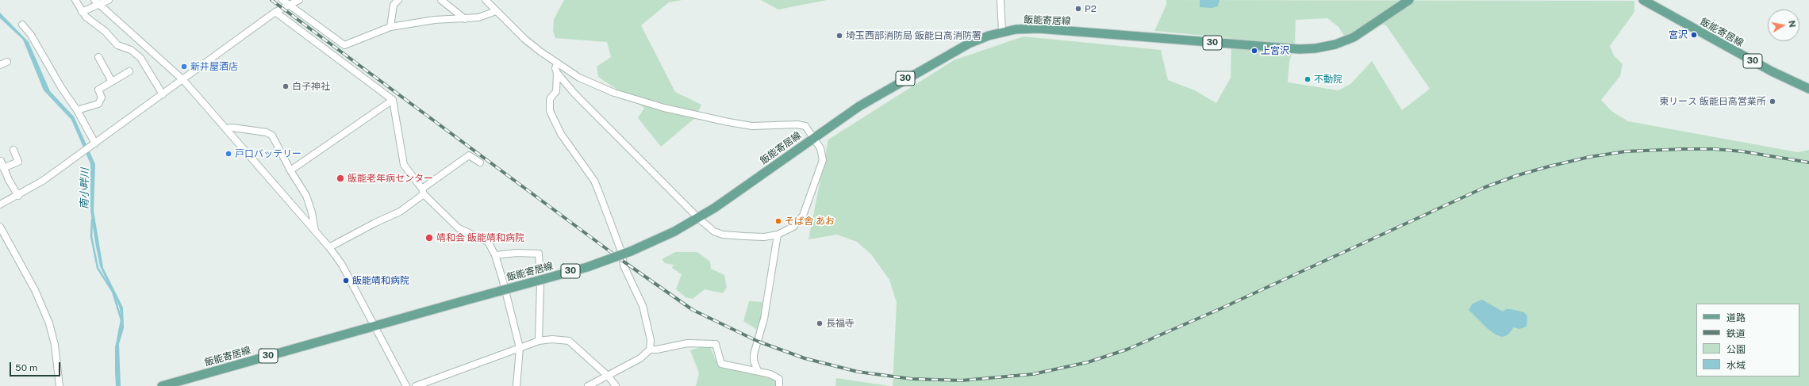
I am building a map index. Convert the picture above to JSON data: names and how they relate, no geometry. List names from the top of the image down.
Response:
{
  "streets": {
    "main road": ["飯能寄居線", "30"]
  },
  "water": ["南小畔川"],
  "places": [
    "P2",
    "宮沢",
    "埼玉西部消防局 飯能日高消防署",
    "上宮沢",
    "新井屋酒店",
    "不動院",
    "白子神社",
    "東リース 飯能日高営業所",
    "戸口バッテリー",
    "飯能老年病センター",
    "そば舎 あお",
    "靖和会 飯能靖和病院",
    "飯能靖和病院",
    "長福寺"
  ],
  "legend": [
    "道路",
    "鉄道",
    "公園",
    "水域"
  ],
  "scale_bar": "50 m",
  "north": "right"
}
